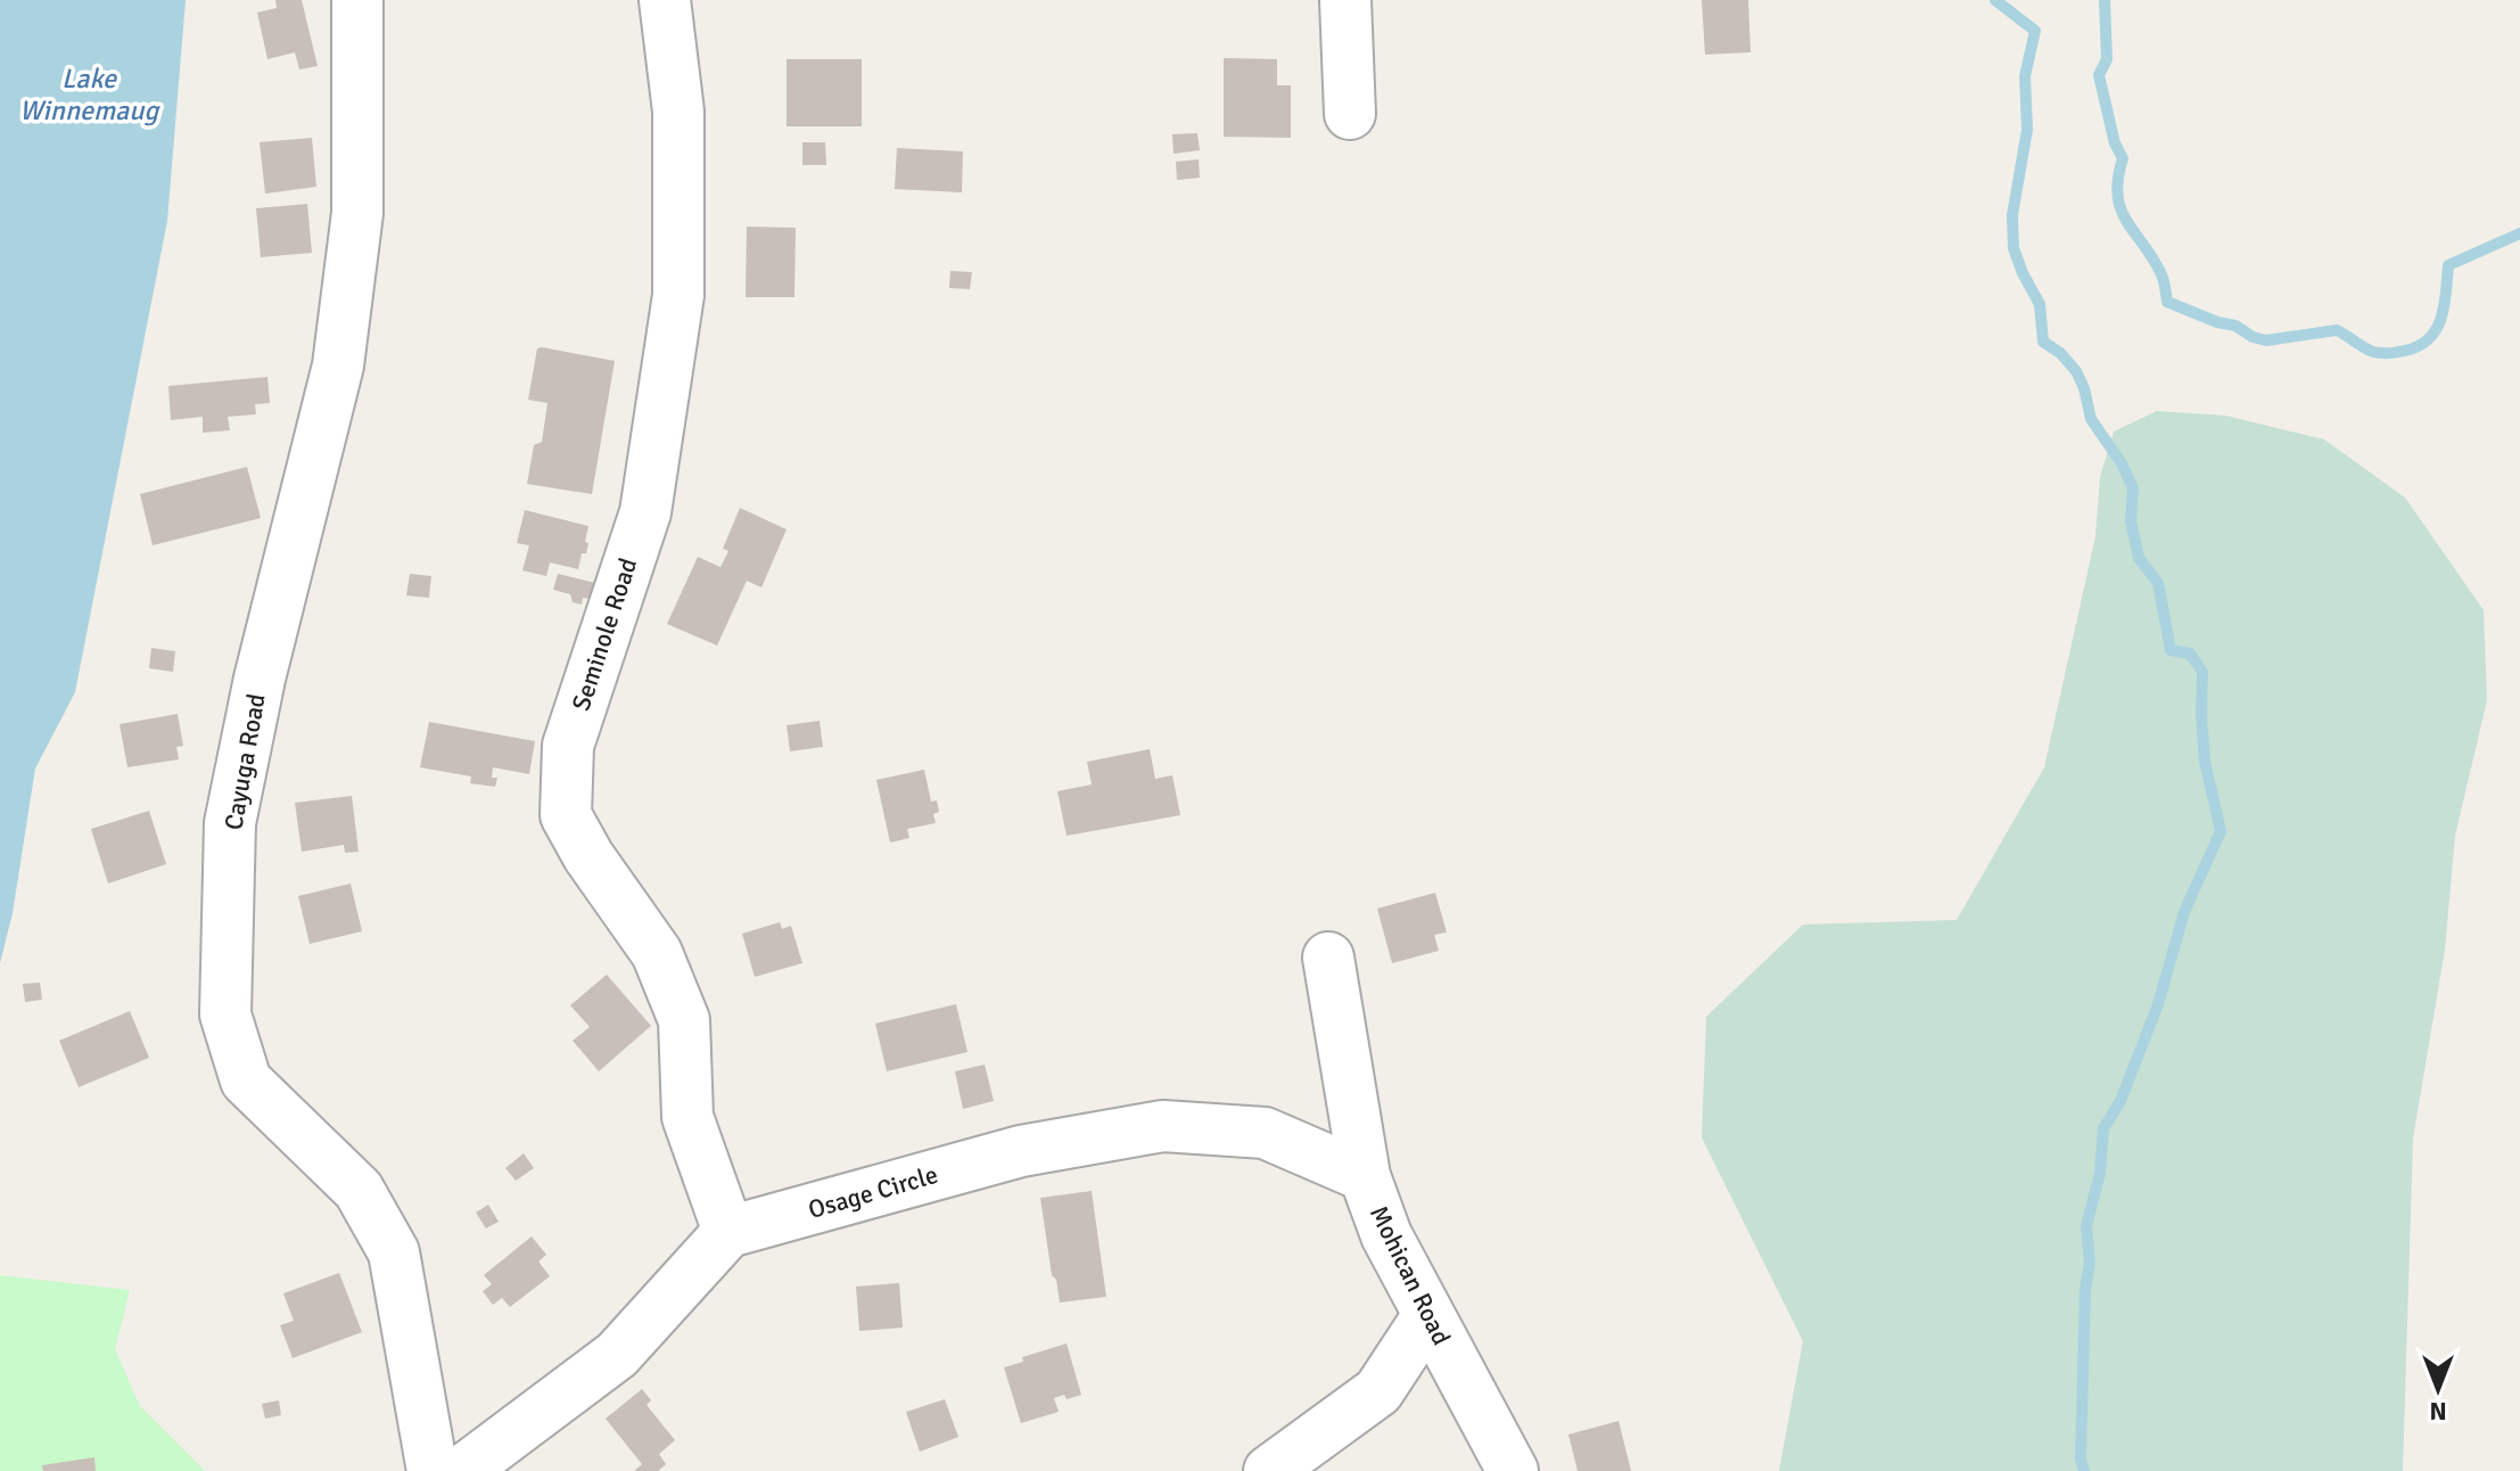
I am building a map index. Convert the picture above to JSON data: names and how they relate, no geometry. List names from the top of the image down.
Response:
{
  "streets": {
    "street": [
      "Seminole Road",
      "Cayuga Road",
      "Osage Circle",
      "Mohican Road"
    ]
  },
  "crossings": [
    ["Seminole Road", "Osage Circle"],
    ["Osage Circle", "Mohican Road"]
  ],
  "water": ["Lake Winnemaug"],
  "north": "bottom"
}
